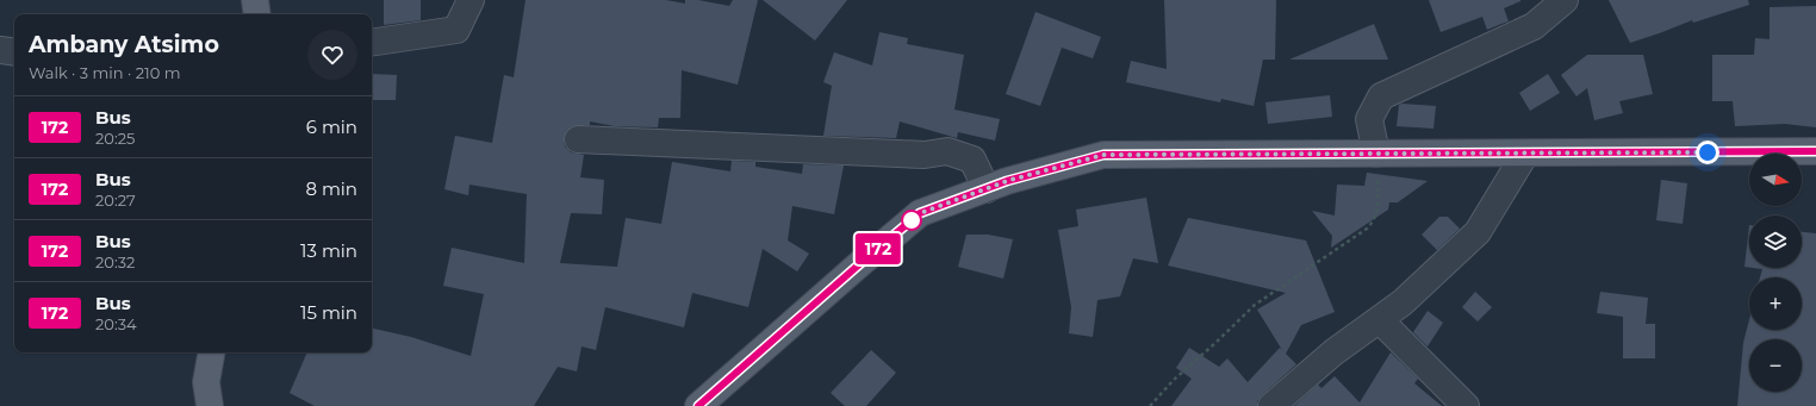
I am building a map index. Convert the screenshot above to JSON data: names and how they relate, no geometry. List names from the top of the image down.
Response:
{
  "lines": ["bus line 172"],
  "north": "right",
  "page": {
    "on_map": "172",
    "heading": ["Ambany Atsimo", "Walk · 3 min · 210 m"],
    "list": [
      {
        "mark": "172",
        "name": "Bus",
        "note": "20:25",
        "value": "6 min"
      },
      {
        "mark": "172",
        "name": "Bus",
        "note": "20:27",
        "value": "8 min"
      },
      {
        "mark": "172",
        "name": "Bus",
        "note": "20:32",
        "value": "13 min"
      },
      {
        "mark": "172",
        "name": "Bus",
        "note": "20:34",
        "value": "15 min"
      }
    ],
    "map_buttons": ["+", "−"]
  }
}
